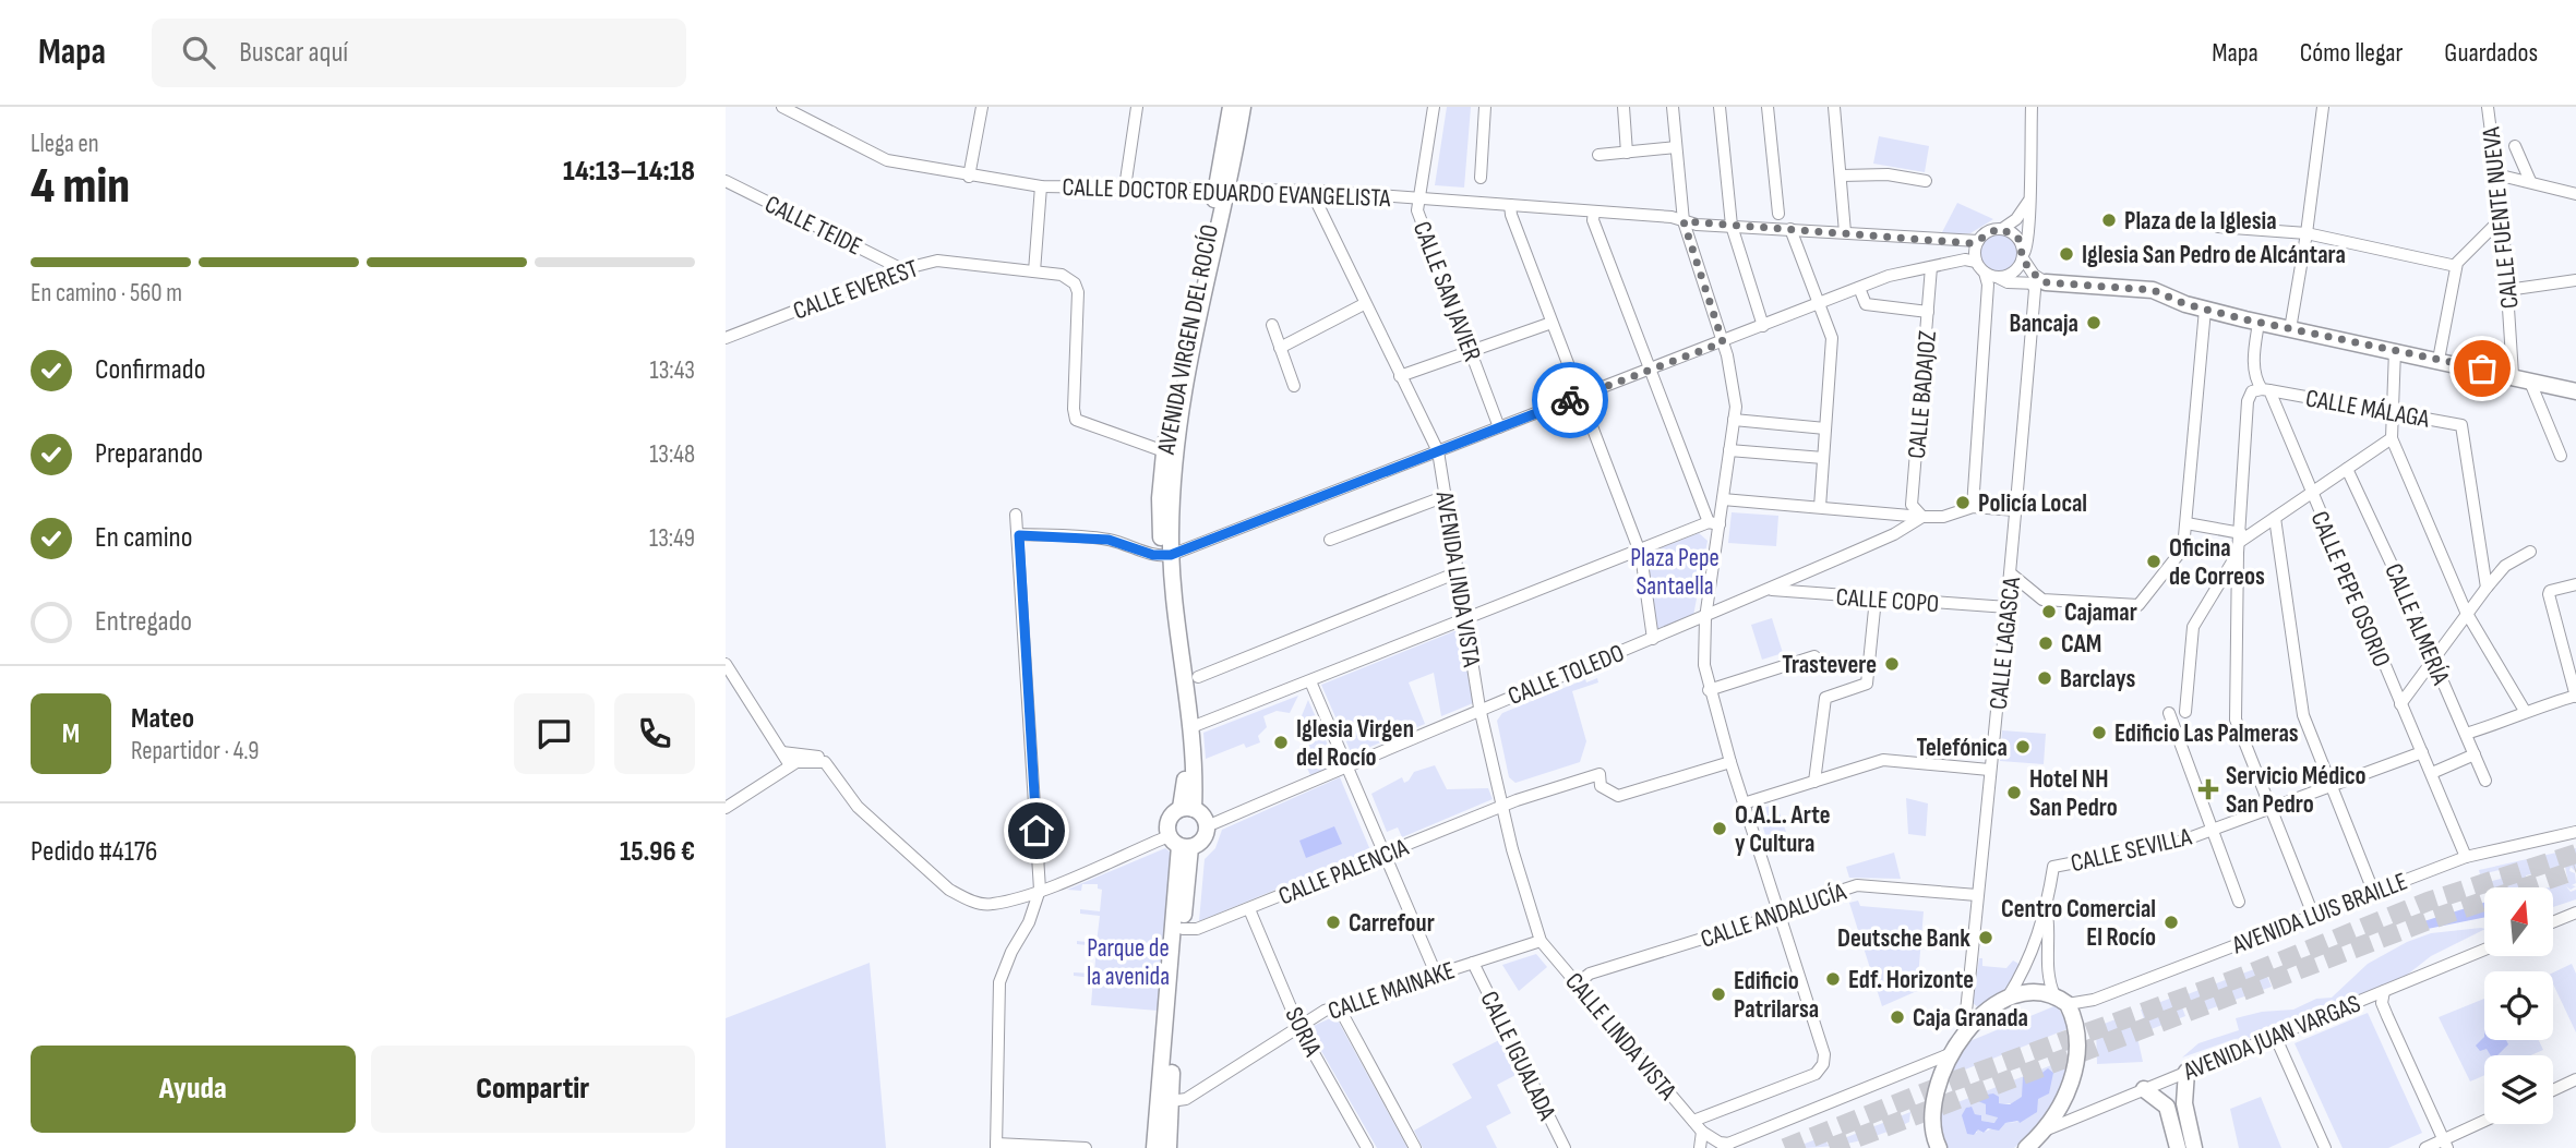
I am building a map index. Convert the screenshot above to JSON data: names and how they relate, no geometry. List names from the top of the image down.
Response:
{
  "streets": {
    "street": [
      "CALLE DOCTOR EDUARDO EVANGELISTA",
      "CALLE FUENTE NUEVA",
      "CALLE TEIDE",
      "CALLE EVEREST",
      "CALLE SAN JAVIER",
      "AVENIDA VIRGEN DEL ROCÍO",
      "CALLE BADAJOZ",
      "CALLE MÁLAGA",
      "AVENIDA LINDA VISTA",
      "CALLE PEPE OSORIO",
      "CALLE COPO",
      "CALLE ALMERÍA",
      "CALLE LAGASCA",
      "CALLE TOLEDO",
      "CALLE SEVILLA",
      "CALLE PALENCIA",
      "AVENIDA LUIS BRAILLE",
      "CALLE ANDALUCÍA",
      "CALLE MAINAKE",
      "SORIA",
      "CALLE LINDA VISTA",
      "AVENIDA JUAN VARGAS",
      "CALLE IGUALADA"
    ]
  },
  "crossings": [
    ["CALLE DOCTOR EDUARDO EVANGELISTA", "CALLE SAN JAVIER"],
    ["CALLE DOCTOR EDUARDO EVANGELISTA", "AVENIDA VIRGEN DEL ROCÍO"],
    ["CALLE DOCTOR EDUARDO EVANGELISTA", "AVENIDA LINDA VISTA"],
    ["CALLE TEIDE", "CALLE EVEREST"],
    ["CALLE EVEREST", "AVENIDA VIRGEN DEL ROCÍO"],
    ["AVENIDA VIRGEN DEL ROCÍO", "CALLE TOLEDO"],
    ["CALLE BADAJOZ", "CALLE TOLEDO"],
    ["CALLE MÁLAGA", "CALLE PEPE OSORIO"],
    ["AVENIDA LINDA VISTA", "CALLE TOLEDO"],
    ["AVENIDA LINDA VISTA", "CALLE PALENCIA"],
    ["AVENIDA LINDA VISTA", "CALLE MAINAKE"],
    ["AVENIDA LINDA VISTA", "CALLE LINDA VISTA"],
    ["CALLE PEPE OSORIO", "CALLE SEVILLA"],
    ["CALLE PEPE OSORIO", "AVENIDA LUIS BRAILLE"],
    ["CALLE COPO", "CALLE LAGASCA"],
    ["CALLE COPO", "CALLE TOLEDO"],
    ["CALLE LAGASCA", "CALLE ANDALUCÍA"],
    ["CALLE PALENCIA", "SORIA"],
    ["CALLE ANDALUCÍA", "CALLE LINDA VISTA"],
    ["CALLE MAINAKE", "SORIA"],
    ["CALLE MAINAKE", "CALLE LINDA VISTA"],
    ["CALLE MAINAKE", "CALLE IGUALADA"]
  ],
  "parks": ["Plaza Pepe Santaella", "Parque de la avenida"],
  "places": {
    "other": [
      "Plaza de la Iglesia",
      "Iglesia San Pedro de Alcántara",
      "Bancaja",
      "Policía Local",
      "Oficina de Correos",
      "Cajamar",
      "CAM",
      "Trastevere",
      "Barclays",
      "Edificio Las Palmeras",
      "Iglesia Virgen del Rocío",
      "Telefónica",
      "Hotel NH San Pedro",
      "O.A.L. Arte y Cultura",
      "Carrefour",
      "Centro Comercial El Rocío",
      "Deutsche Bank",
      "Edf. Horizonte",
      "Edificio Patrilarsa",
      "Caja Granada"
    ],
    "health": ["Servicio Médico San Pedro"]
  },
  "north": "top",
  "page": {
    "header": "Mapa",
    "search": "Buscar aquí",
    "nav": ["Mapa", "Cómo llegar", "Guardados"],
    "heading": ["4 min", "Llega en", "14:13–14:18"],
    "panel": [
      "Mateo",
      "Repartidor · 4.9",
      "Pedido #4176",
      "15.96 €"
    ],
    "bar": "En camino · 560 m",
    "list": [
      ["Confirmado", "13:43"],
      ["Preparando", "13:48"],
      ["En camino", "13:49"],
      "Entregado"
    ],
    "round": "M",
    "buttons": ["Ayuda", "Compartir"]
  }
}
